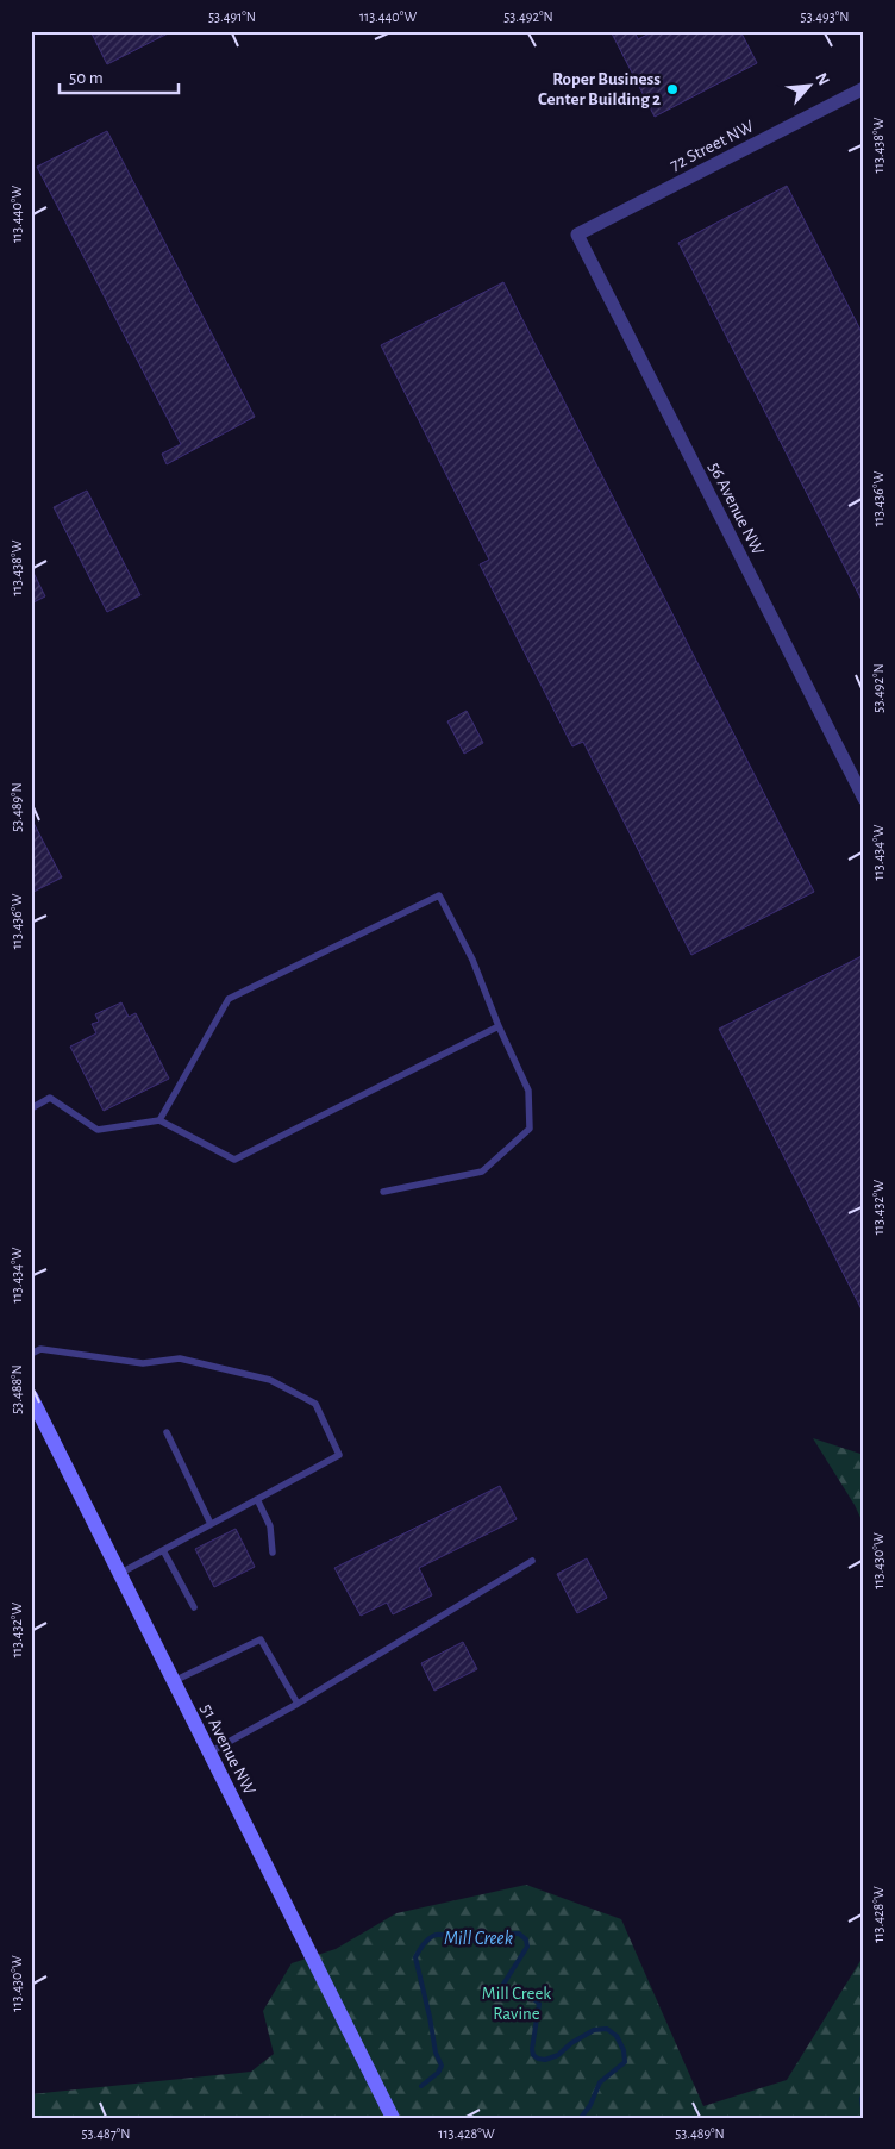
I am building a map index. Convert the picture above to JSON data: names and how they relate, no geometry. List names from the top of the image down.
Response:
{
  "streets": {
    "street": ["72 Street NW", "56 Avenue NW", "51 Avenue NW"]
  },
  "crossings": [
    ["72 Street NW", "56 Avenue NW"]
  ],
  "water": ["Mill Creek"],
  "parks": ["Mill Creek Ravine"],
  "places": ["Roper Business Center Building 2"],
  "scale_bar": "50 m",
  "north": "top right",
  "coordinates": [
    "53.491°N",
    "113.440°W",
    "53.492°N",
    "53.493°N",
    "113.438°W",
    "113.436°W",
    "53.489°N",
    "113.434°W",
    "113.432°W",
    "53.488°N",
    "113.430°W",
    "113.428°W",
    "53.487°N"
  ]
}
